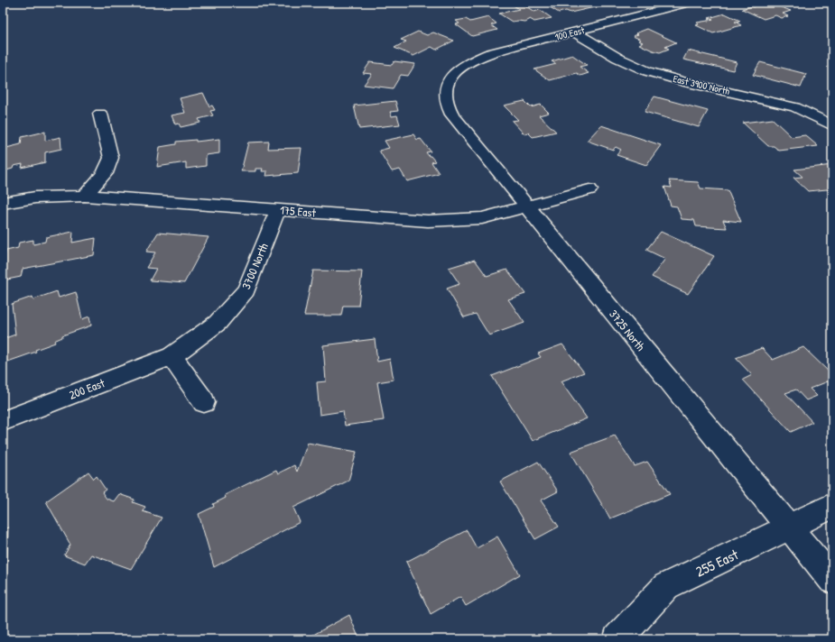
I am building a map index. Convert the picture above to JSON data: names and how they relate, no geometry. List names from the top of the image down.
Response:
{
  "streets": {
    "street": [
      "100 East",
      "East 3900 North",
      "175 East",
      "3700 North",
      "3725 North",
      "200 East",
      "255 East"
    ]
  },
  "crossings": [
    ["100 East", "East 3900 North"],
    ["100 East", "3725 North"],
    ["175 East", "3700 North"],
    ["175 East", "3725 North"],
    ["3700 North", "200 East"],
    ["3725 North", "255 East"]
  ]
}
